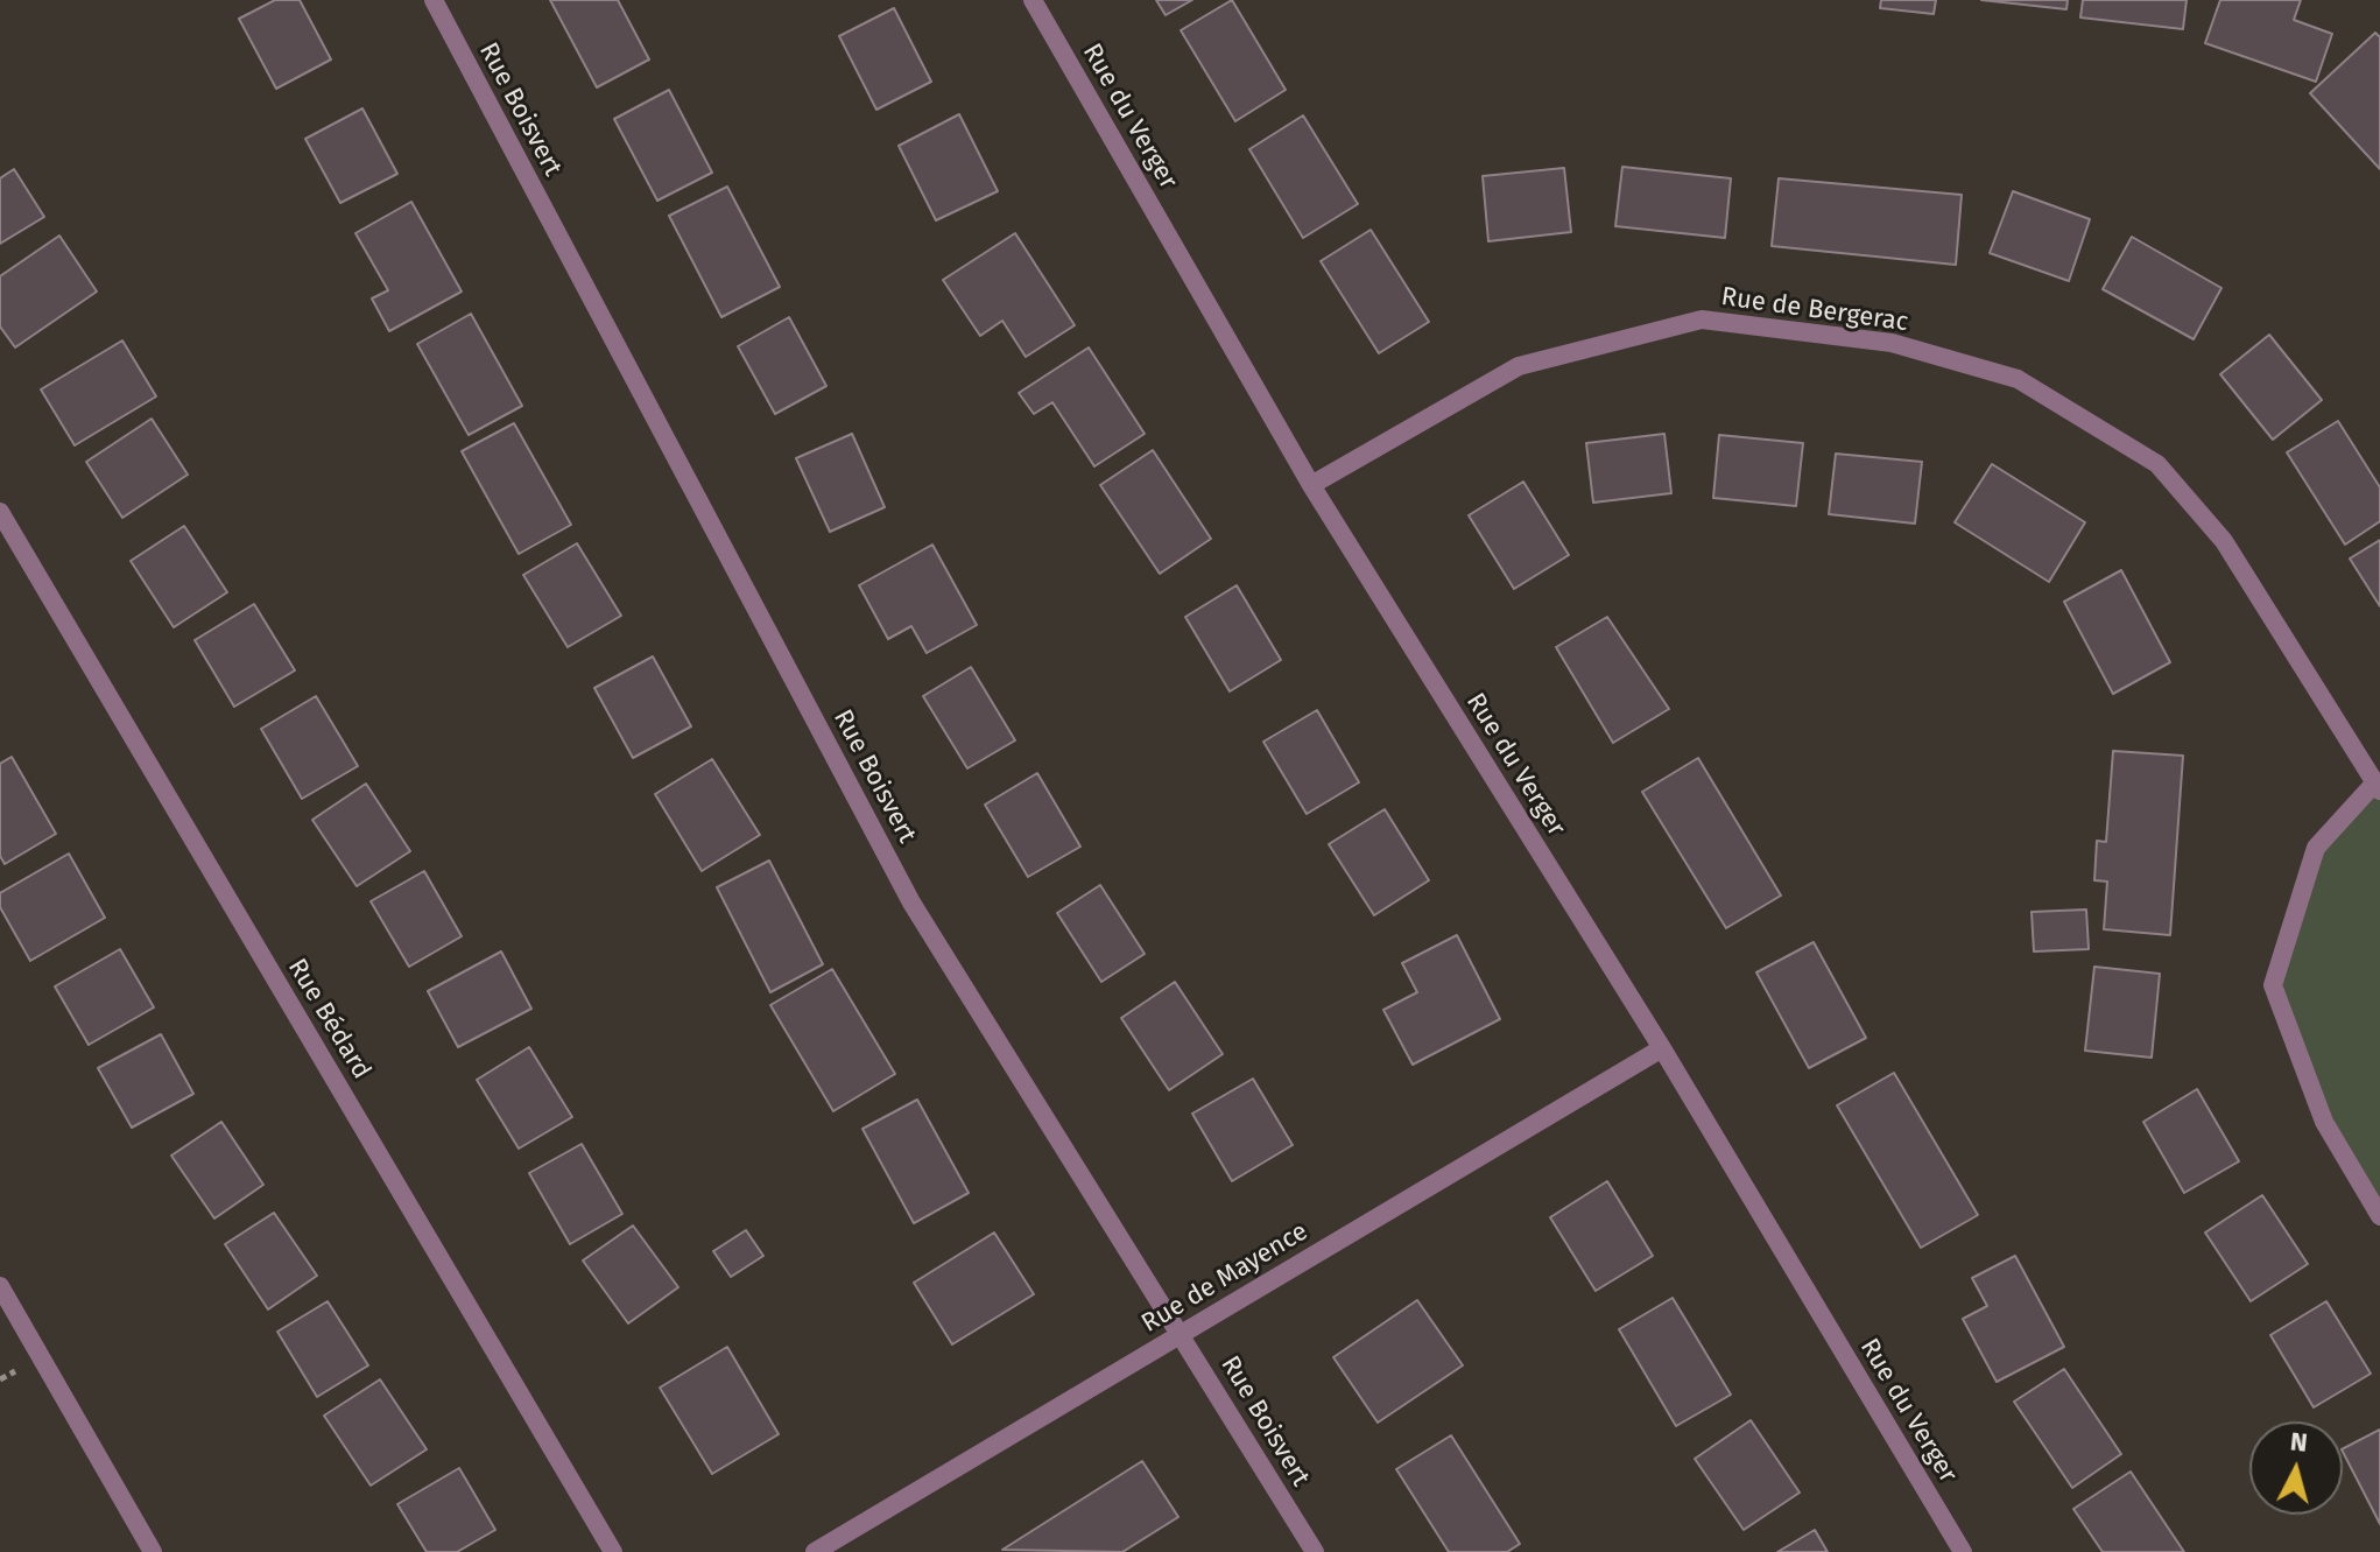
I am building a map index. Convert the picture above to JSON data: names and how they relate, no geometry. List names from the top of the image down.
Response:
{
  "streets": {
    "street": [
      "Rue Boisvert",
      "Rue du Verger",
      "Rue de Bergerac",
      "Rue Bédard",
      "Rue de Mayence"
    ]
  },
  "crossings": [
    ["Rue Boisvert", "Rue de Mayence"],
    ["Rue du Verger", "Rue de Bergerac"],
    ["Rue du Verger", "Rue de Mayence"]
  ],
  "north": "top"
}
